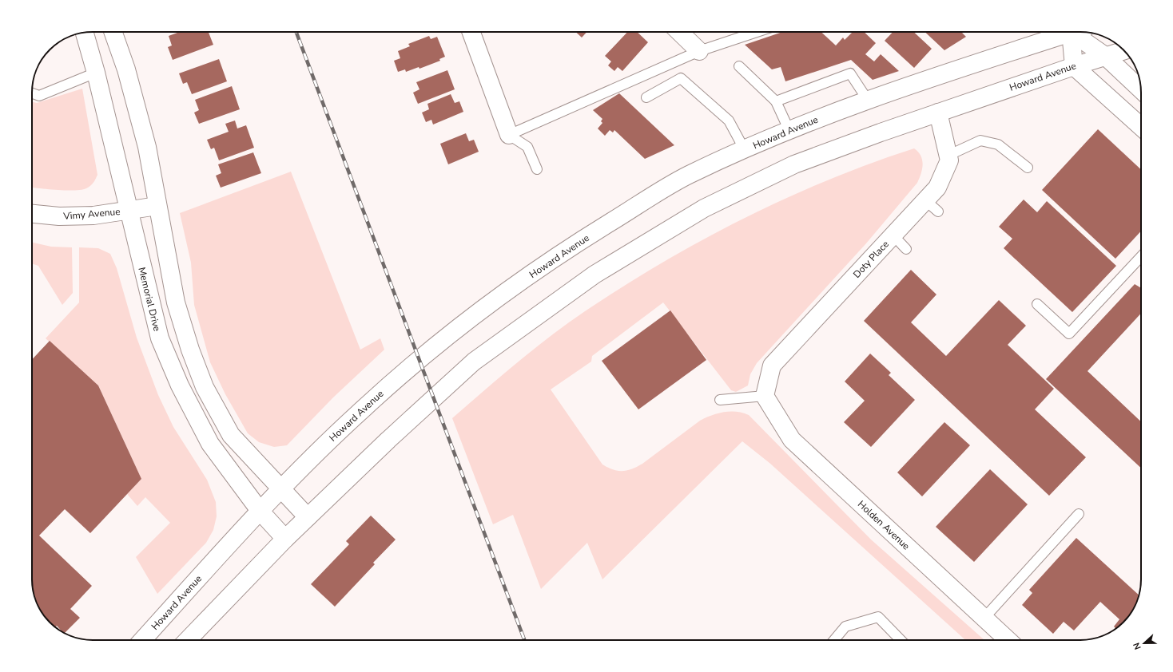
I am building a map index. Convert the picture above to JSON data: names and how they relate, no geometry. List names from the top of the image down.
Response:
{
  "streets": {
    "main road": [
      "Howard Avenue",
      "Vimy Avenue",
      "Doty Place",
      "Memorial Drive",
      "Holden Avenue"
    ]
  },
  "crossings": [
    ["Howard Avenue", "Doty Place"],
    ["Howard Avenue", "Memorial Drive"],
    ["Vimy Avenue", "Memorial Drive"],
    ["Doty Place", "Holden Avenue"]
  ],
  "north": "left"
}
